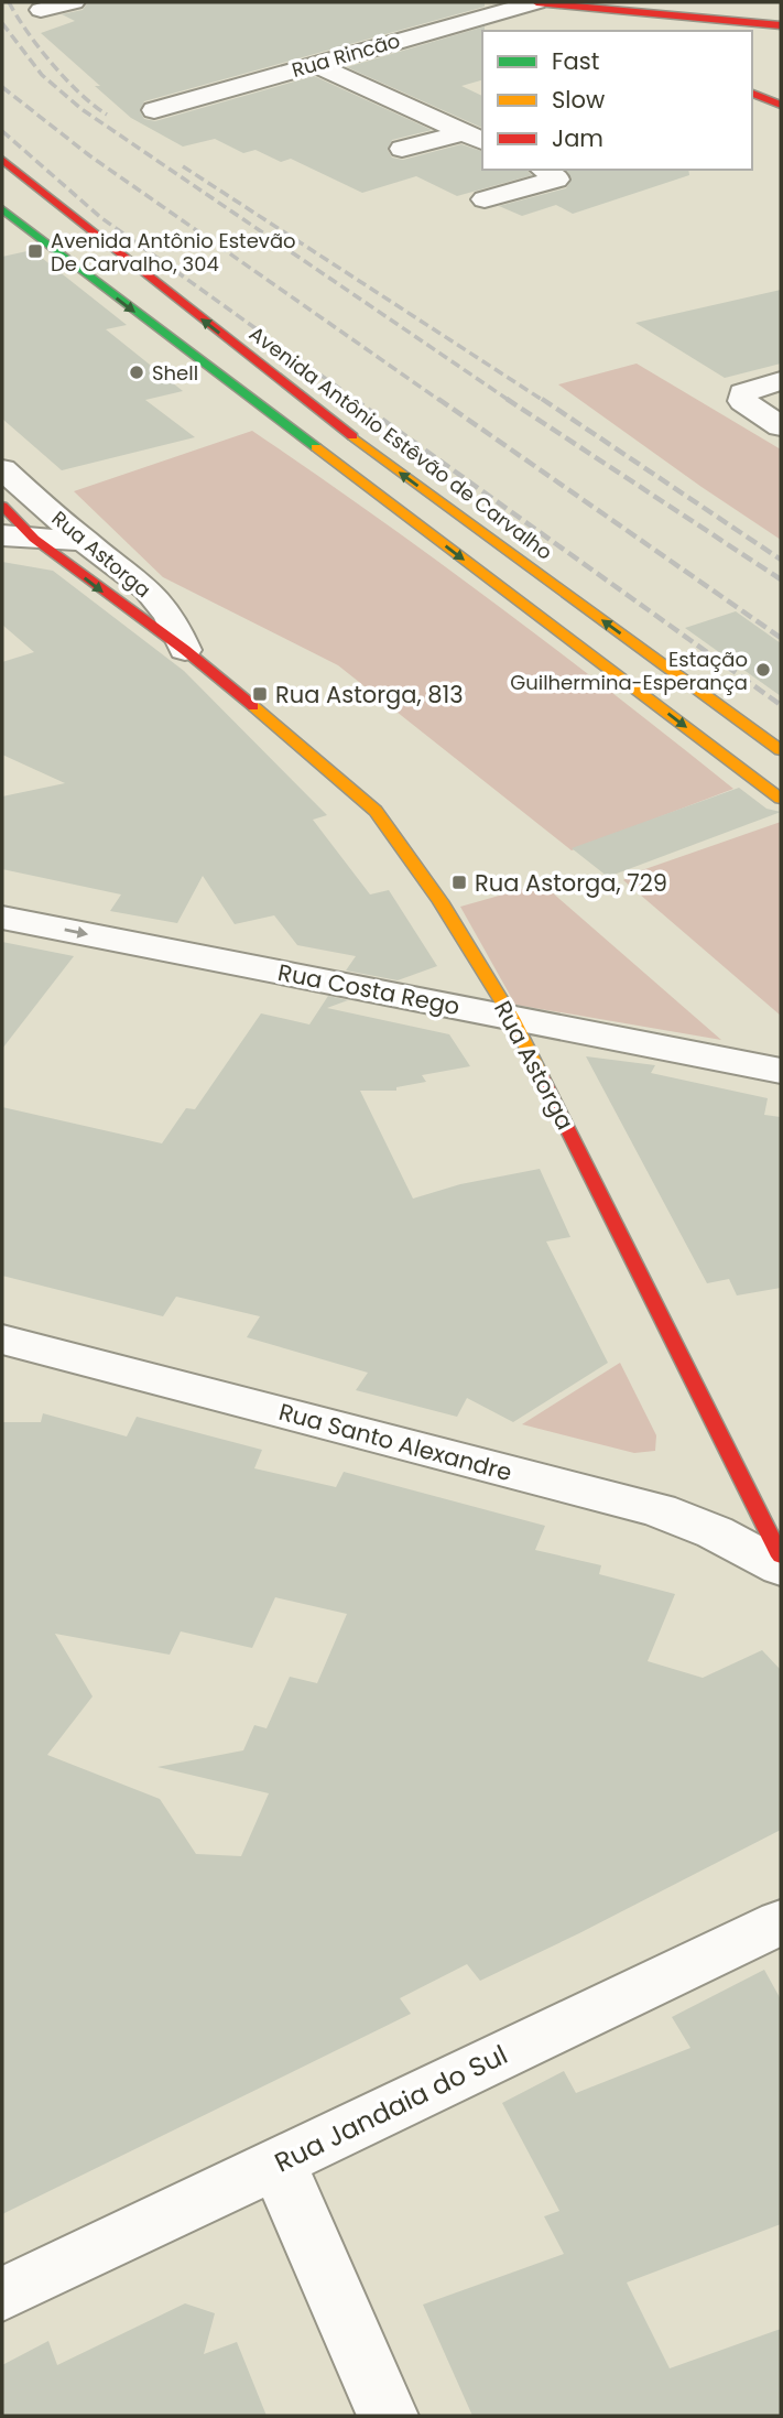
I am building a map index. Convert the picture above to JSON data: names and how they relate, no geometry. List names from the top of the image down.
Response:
{
  "streets": {
    "main road": ["Avenida Antônio Estêvão de Carvalho", "Rua Astorga"],
    "street": [
      "Rua Rincão",
      "Rua Costa Rego",
      "Rua Santo Alexandre",
      "Rua Jandaia do Sul"
    ]
  },
  "crossings": [
    ["Rua Astorga", "Rua Costa Rego"]
  ],
  "one_way": ["Rua Costa Rego"],
  "places": {
    "transit": ["Avenida Antônio Estevão De Carvalho, 304", "Rua Astorga, 813", "Rua Astorga, 729"],
    "other": ["Shell", "Estação Guilhermina-Esperança"]
  },
  "legend": ["Fast", "Slow", "Jam"]
}
